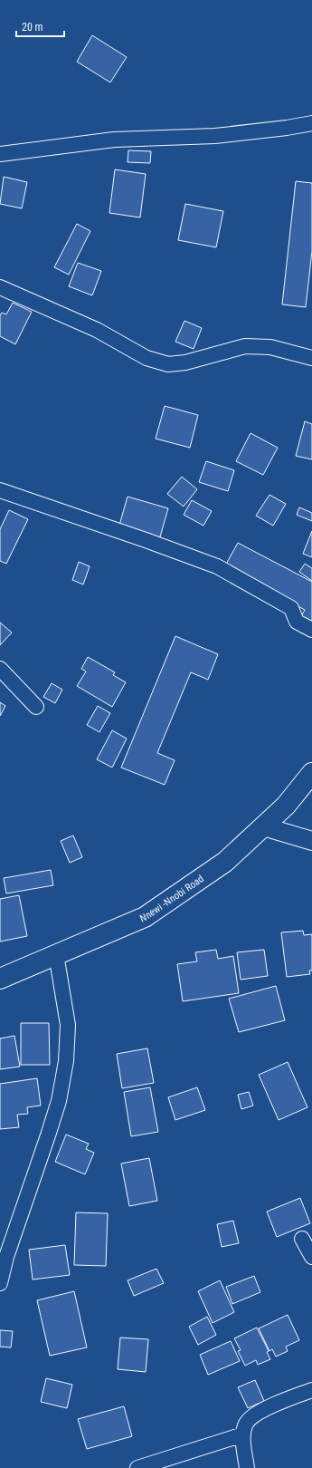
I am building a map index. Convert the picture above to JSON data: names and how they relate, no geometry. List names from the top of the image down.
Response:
{
  "streets": {
    "main road": ["Nnewi -Nnobi Road"]
  },
  "scale_bar": "20 m"
}
